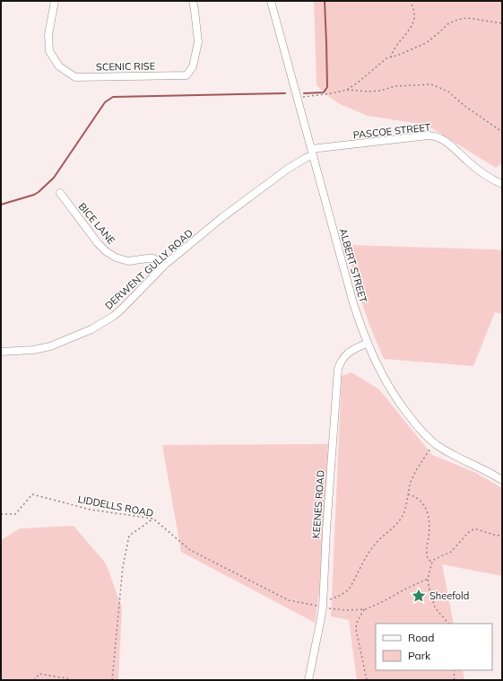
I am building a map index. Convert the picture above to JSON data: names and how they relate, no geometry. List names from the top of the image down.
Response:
{
  "streets": {
    "street": [
      "SCENIC RISE",
      "PASCOE STREET",
      "BICE LANE",
      "ALBERT STREET",
      "DERWENT GULLY ROAD",
      "KEENES ROAD"
    ],
    "path": ["LIDDELLS ROAD"]
  },
  "crossings": [
    ["PASCOE STREET", "ALBERT STREET"],
    ["PASCOE STREET", "DERWENT GULLY ROAD"],
    ["BICE LANE", "DERWENT GULLY ROAD"],
    ["ALBERT STREET", "DERWENT GULLY ROAD"],
    ["ALBERT STREET", "KEENES ROAD"],
    ["KEENES ROAD", "LIDDELLS ROAD"]
  ],
  "places": {
    "place": ["Sheefold"]
  },
  "legend": ["Road", "Park"]
}
